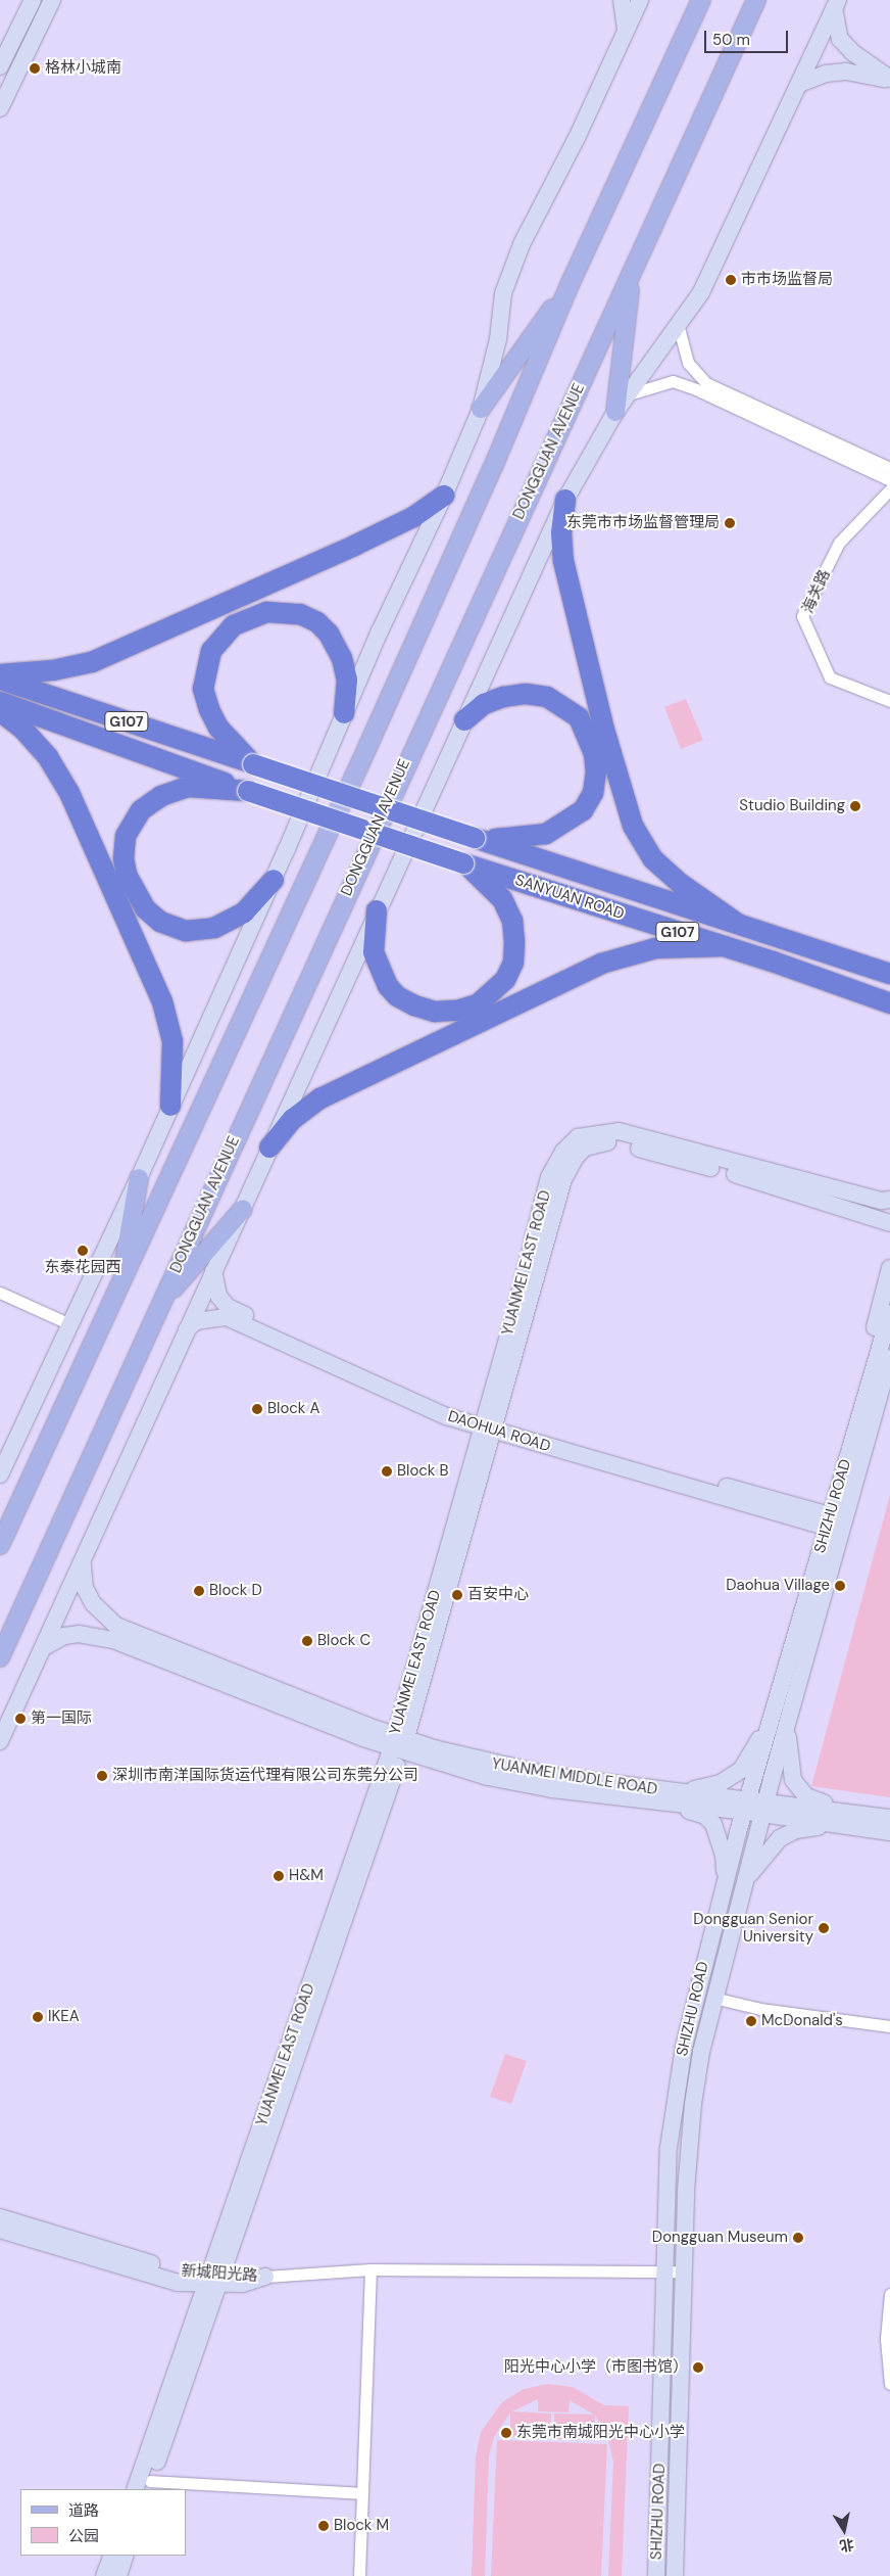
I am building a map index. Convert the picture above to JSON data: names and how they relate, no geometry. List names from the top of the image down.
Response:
{
  "streets": {
    "highway": ["G107", "SANYUAN ROAD"],
    "main road": ["DONGGUAN AVENUE"],
    "street": [
      "海关路",
      "YUANMEI EAST ROAD",
      "DAOHUA ROAD",
      "SHIZHU ROAD",
      "YUANMEI MIDDLE ROAD",
      "新城阳光路"
    ]
  },
  "crossings": [
    ["G107", "SANYUAN ROAD"],
    ["YUANMEI EAST ROAD", "DAOHUA ROAD"],
    ["YUANMEI EAST ROAD", "YUANMEI MIDDLE ROAD"],
    ["YUANMEI EAST ROAD", "新城阳光路"],
    ["DAOHUA ROAD", "SHIZHU ROAD"],
    ["SHIZHU ROAD", "YUANMEI MIDDLE ROAD"]
  ],
  "places": [
    "格林小城南",
    "市市场监督局",
    "东莞市市场监督管理局",
    "Studio Building",
    "东泰花园西",
    "Block A",
    "Block B",
    "Daohua Village",
    "Block D",
    "百安中心",
    "Block C",
    "第一国际",
    "深圳市南洋国际货运代理有限公司东莞分公司",
    "H&M",
    "Dongguan Senior University",
    "IKEA",
    "McDonald's",
    "Dongguan Museum",
    "阳光中心小学（市图书馆）",
    "东莞市南城阳光中心小学",
    "Block M"
  ],
  "legend": ["道路", "公园"],
  "scale_bar": "50 m",
  "north": "bottom"
}
